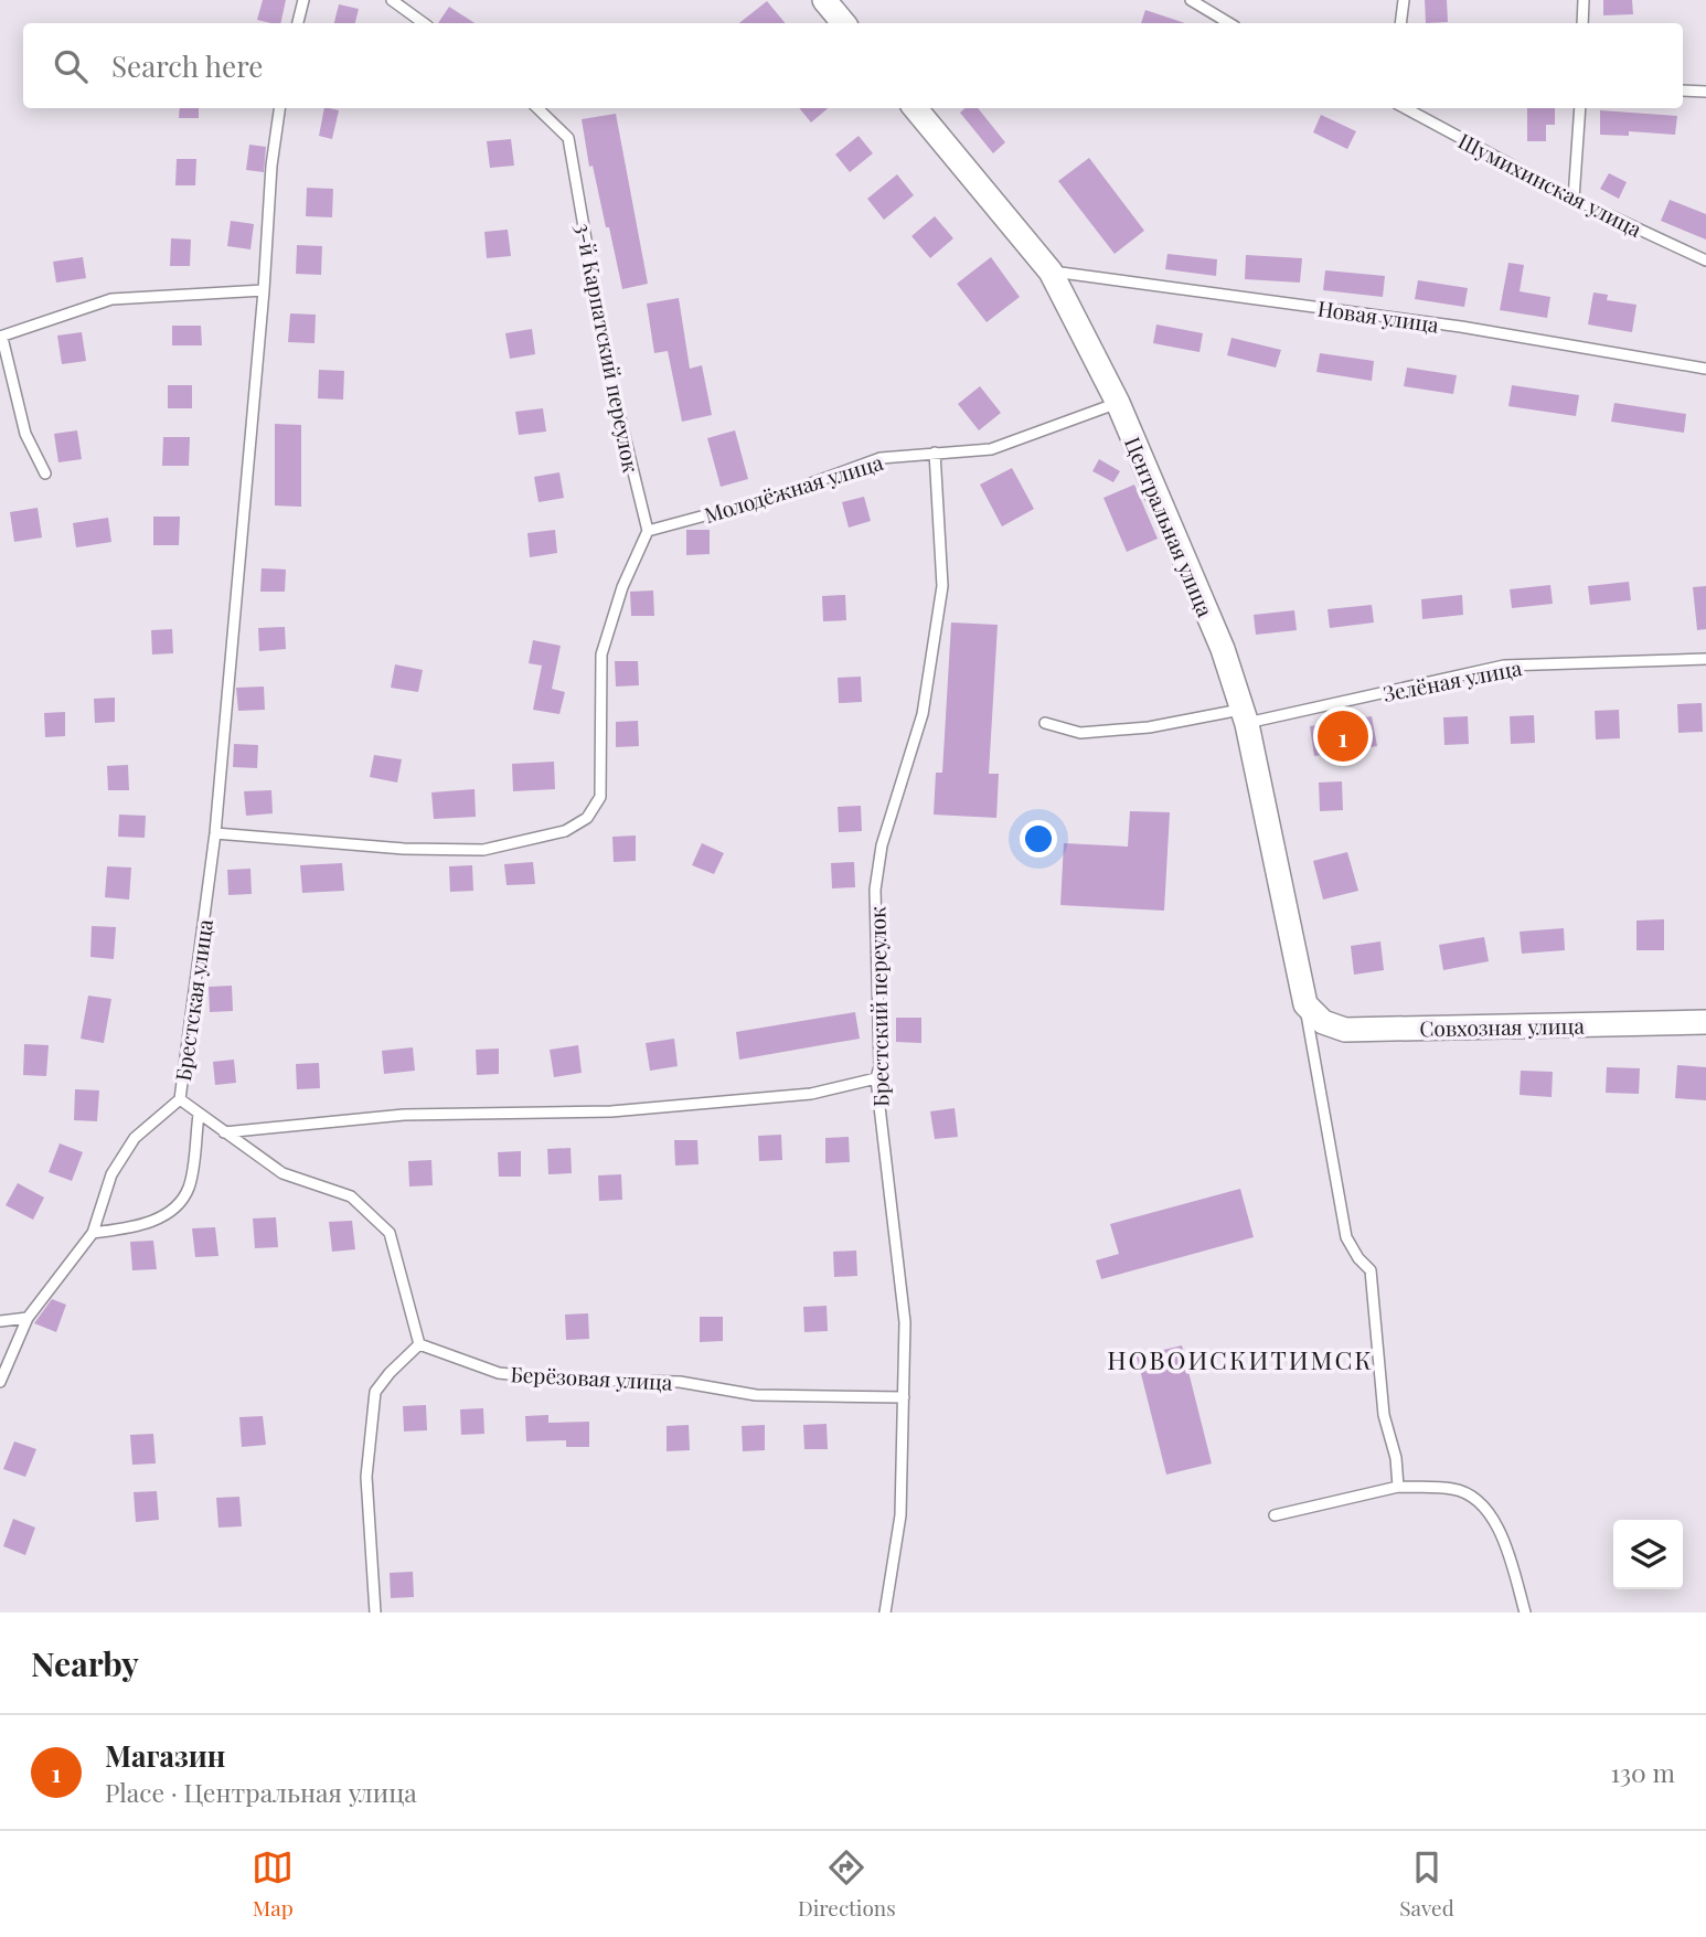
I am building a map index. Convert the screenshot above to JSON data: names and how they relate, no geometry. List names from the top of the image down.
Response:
{
  "streets": {
    "street": ["Центральная улица", "Совхозная улица"],
    "lane": [
      "Шумихинская улица",
      "Новая улица",
      "3-й Карпатский переулок",
      "Молодёжная улица",
      "Зелёная улица",
      "Брестская улица",
      "Брестский переулок",
      "Берёзовая улица"
    ]
  },
  "crossings": [
    ["Новая улица", "Центральная улица"],
    ["3-й Карпатский переулок", "Молодёжная улица"],
    ["Молодёжная улица", "Центральная улица"],
    ["Молодёжная улица", "Брестский переулок"],
    ["Центральная улица", "Зелёная улица"],
    ["Центральная улица", "Совхозная улица"],
    ["Брестский переулок", "Берёзовая улица"]
  ],
  "districts": ["НОВОИСКИТИМСК"],
  "page": {
    "search": "Search here",
    "pins": "1",
    "heading": "Nearby",
    "list": [
      {
        "mark": "1",
        "name": "Магазин",
        "note": "Place · Центральная улица",
        "value": "130 m"
      }
    ],
    "nav": ["Map", "Directions", "Saved"]
  }
}
